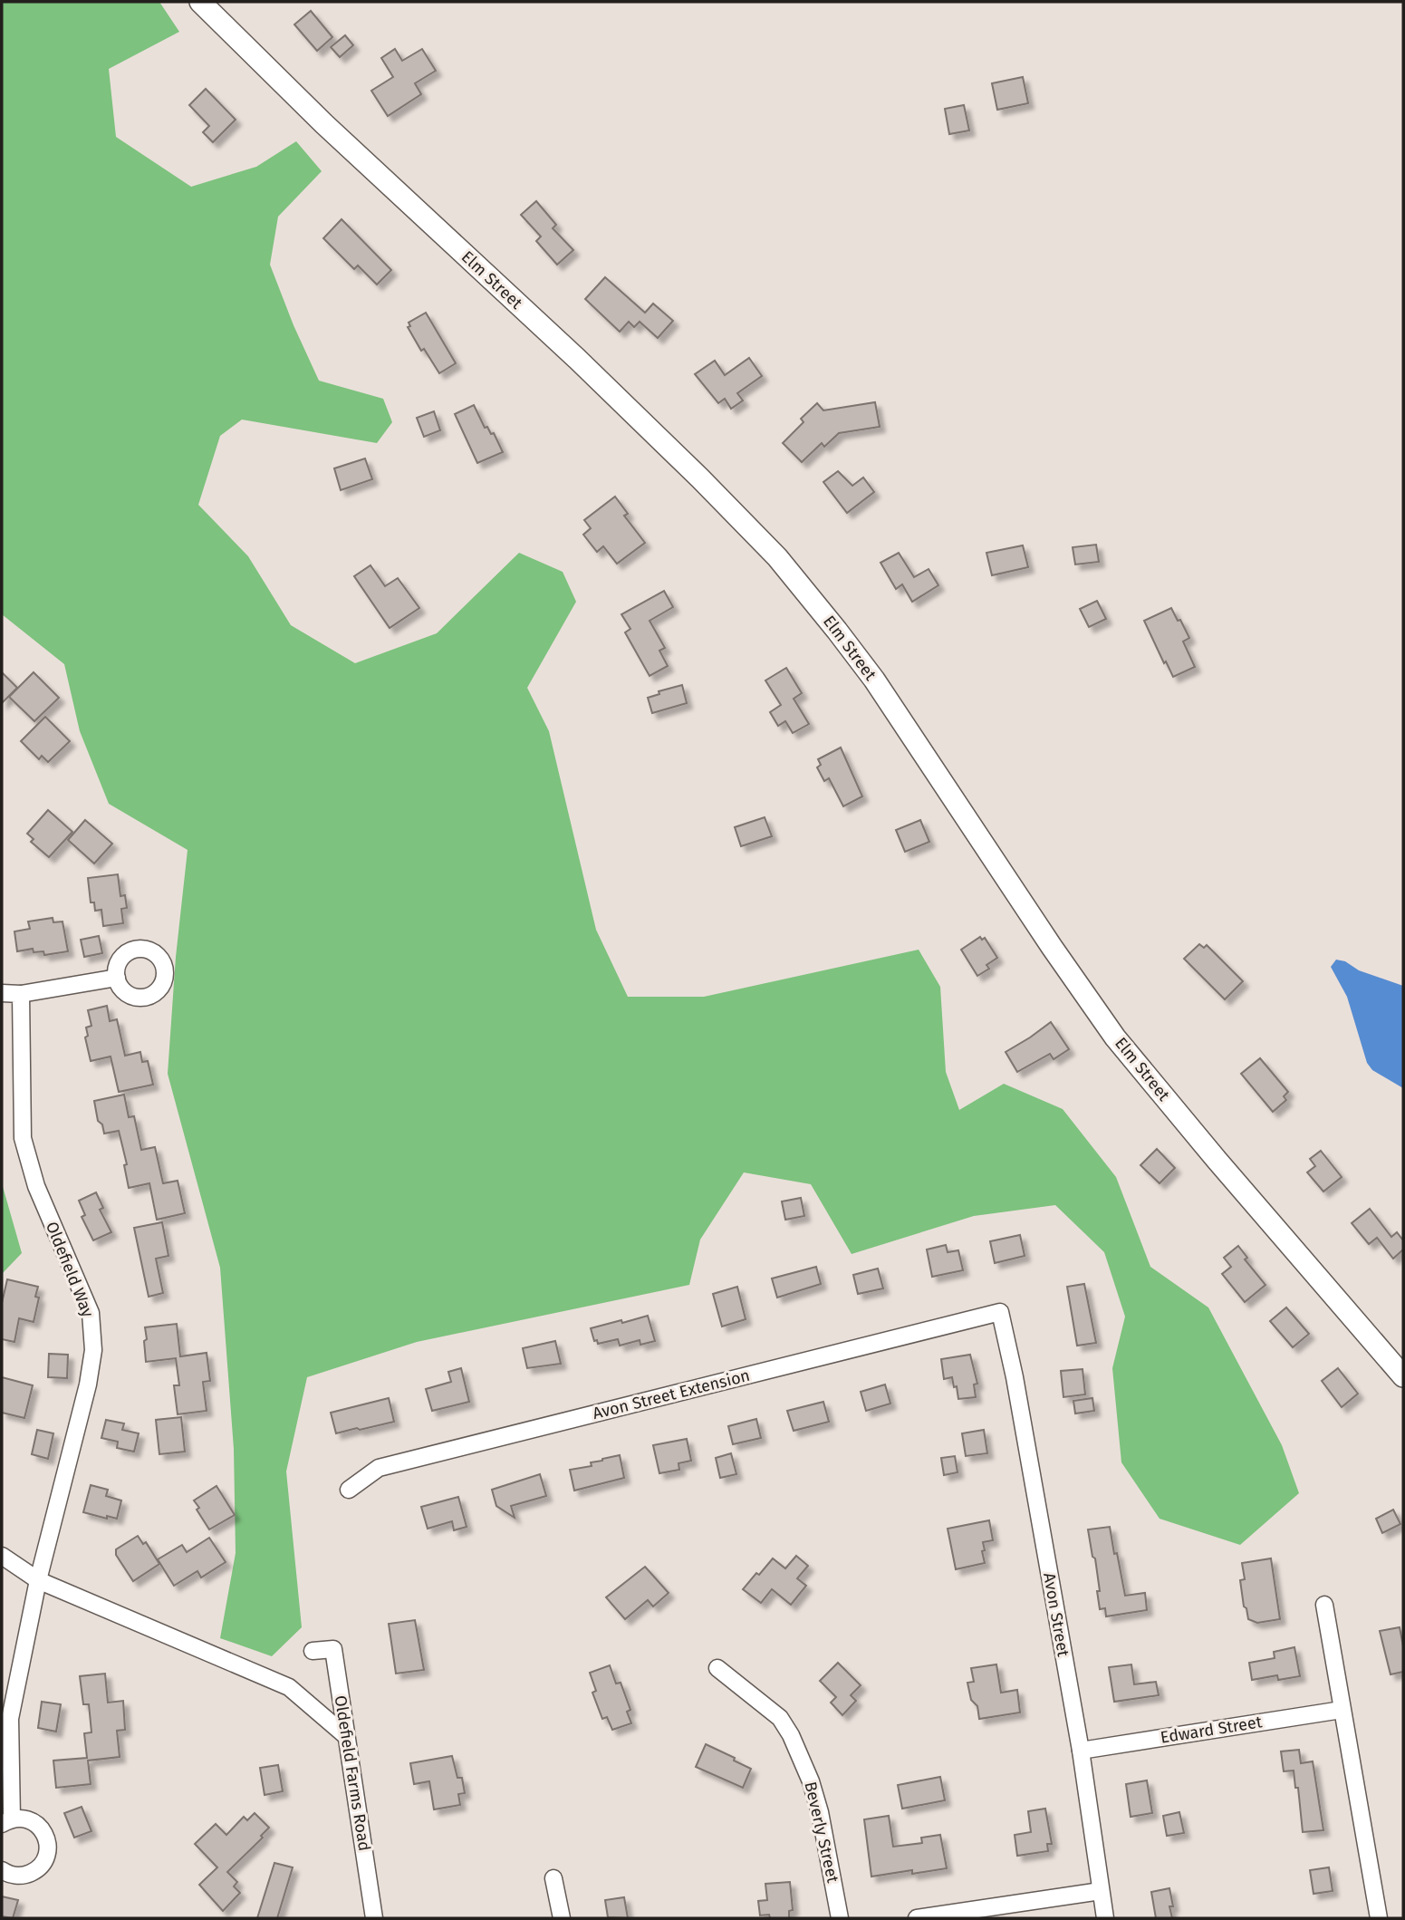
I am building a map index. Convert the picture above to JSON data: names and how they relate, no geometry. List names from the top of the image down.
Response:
{
  "streets": {
    "street": [
      "Elm Street",
      "Oldefield Way",
      "Avon Street Extension",
      "Avon Street",
      "Edward Street",
      "Oldefield Farms Road",
      "Beverly Street"
    ]
  },
  "crossings": [
    ["Avon Street Extension", "Avon Street"],
    ["Avon Street", "Edward Street"]
  ]
}
